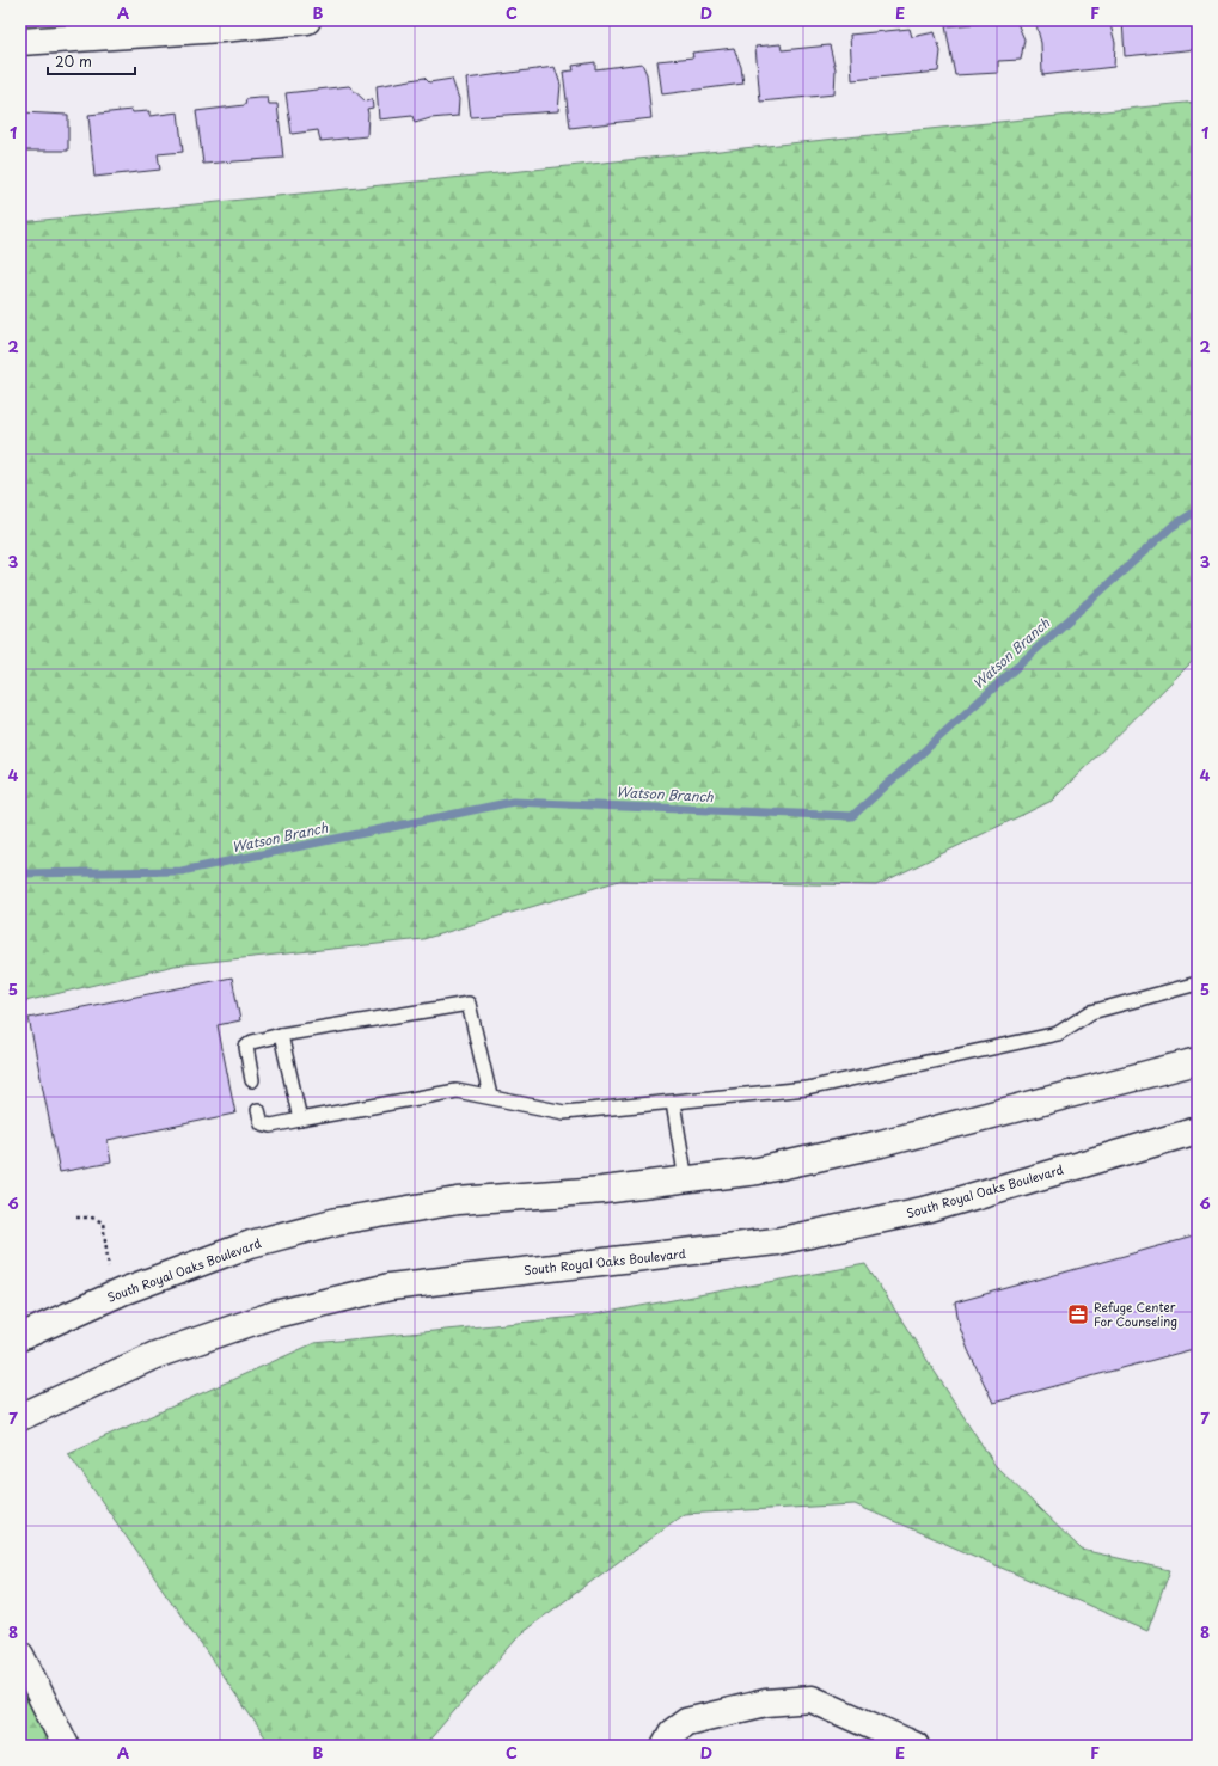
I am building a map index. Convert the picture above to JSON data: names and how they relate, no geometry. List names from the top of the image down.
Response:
{
  "streets": {
    "main road": ["South Royal Oaks Boulevard"]
  },
  "water": ["Watson Branch"],
  "places": {
    "office": ["Refuge Center For Counseling"]
  },
  "scale_bar": "20 m",
  "grid": {
    "columns": [
      "A",
      "B",
      "C",
      "D",
      "E",
      "F"
    ],
    "rows": [
      "1",
      "2",
      "3",
      "4",
      "5",
      "6",
      "7",
      "8"
    ]
  }
}
